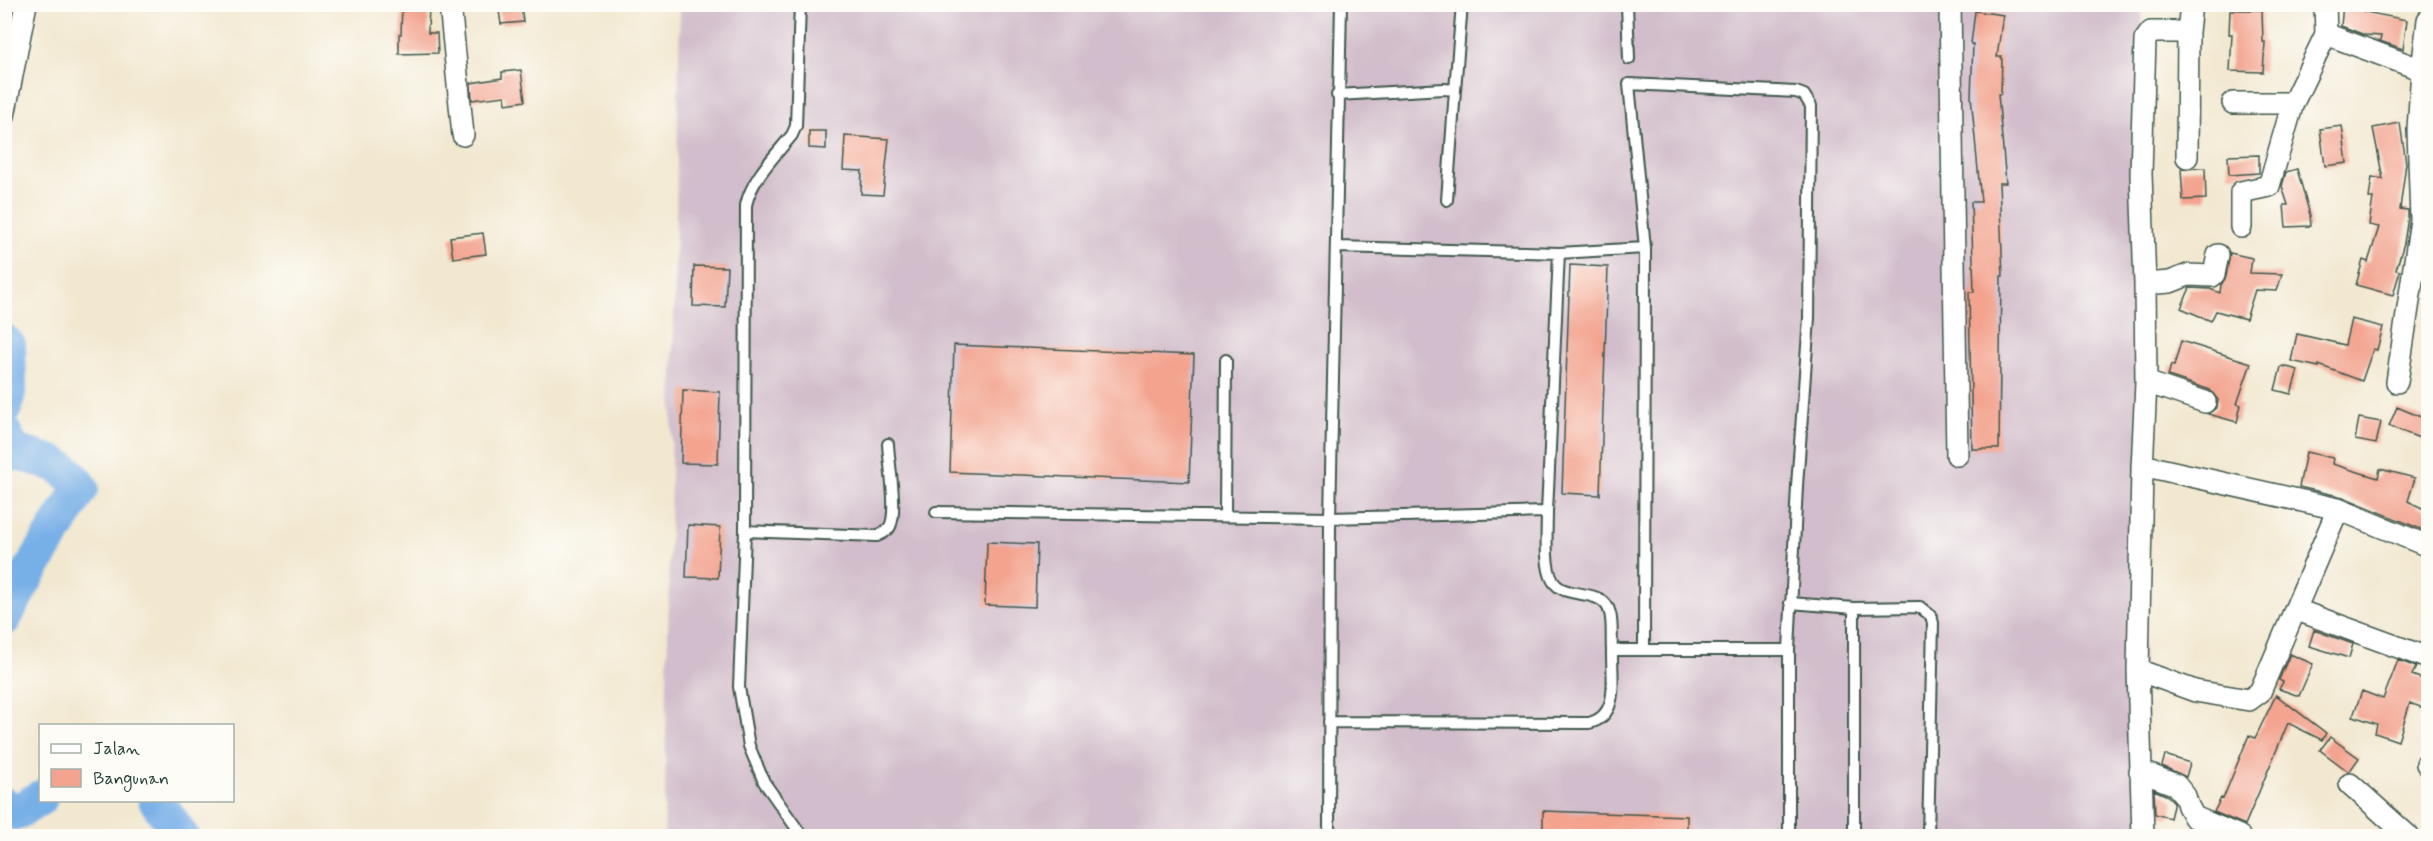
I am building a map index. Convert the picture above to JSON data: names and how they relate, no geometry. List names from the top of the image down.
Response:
{
  "legend": ["Jalan", "Bangunan"]
}
